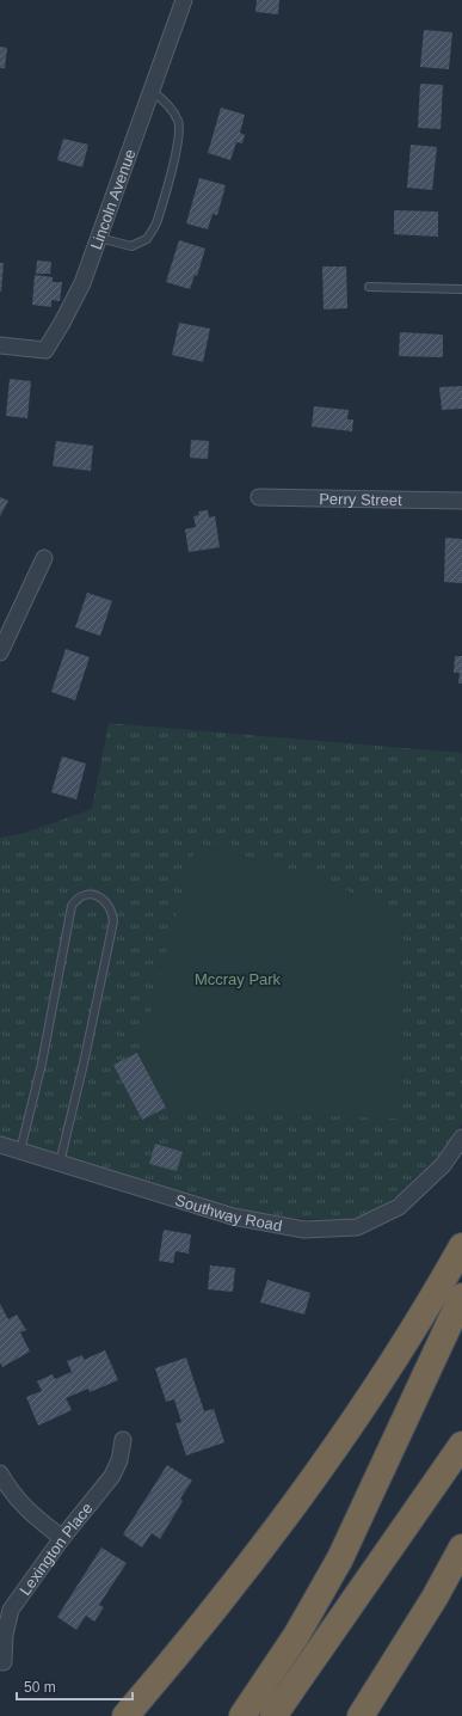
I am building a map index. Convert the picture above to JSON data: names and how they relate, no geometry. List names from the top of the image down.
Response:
{
  "streets": {
    "street": [
      "Lincoln Avenue",
      "Perry Street",
      "Southway Road",
      "Lexington Place"
    ]
  },
  "parks": ["Mccray Park"],
  "scale_bar": "50 m"
}
